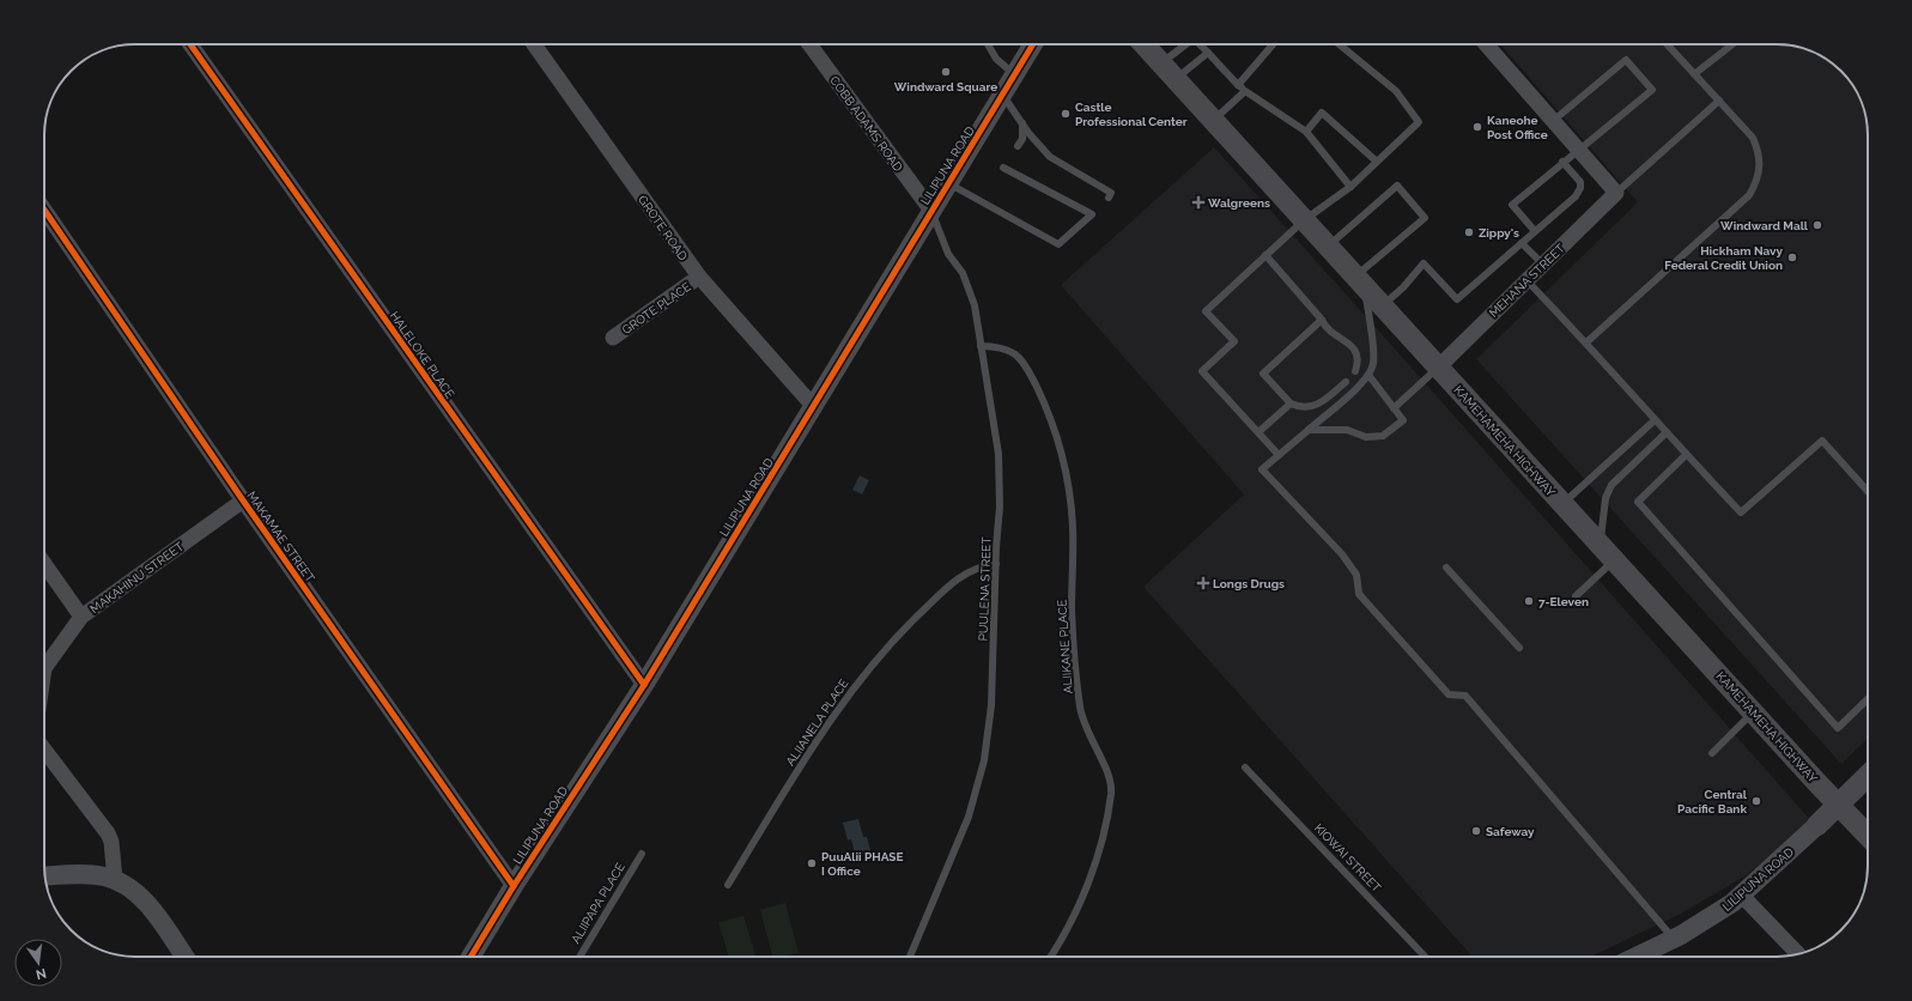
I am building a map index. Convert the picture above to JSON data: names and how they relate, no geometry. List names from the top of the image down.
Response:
{
  "streets": {
    "main road": ["KAMEHAMEHA HIGHWAY"],
    "street": [
      "COBB ADAMS ROAD",
      "LILIPUNA ROAD",
      "GROTE ROAD",
      "MEHANA STREET",
      "GROTE PLACE",
      "HALELOKE PLACE",
      "MAKAMAE STREET",
      "MAKAHINU STREET"
    ],
    "lane": [
      "PUULENA STREET",
      "ALIIKANE PLACE",
      "ALIIANELA PLACE",
      "KIOWAI STREET",
      "ALIIPAPA PLACE"
    ]
  },
  "crossings": [
    ["COBB ADAMS ROAD", "LILIPUNA ROAD"],
    ["COBB ADAMS ROAD", "PUULENA STREET"],
    ["LILIPUNA ROAD", "GROTE ROAD"],
    ["LILIPUNA ROAD", "HALELOKE PLACE"],
    ["LILIPUNA ROAD", "MAKAMAE STREET"],
    ["LILIPUNA ROAD", "PUULENA STREET"],
    ["GROTE ROAD", "GROTE PLACE"],
    ["MEHANA STREET", "KAMEHAMEHA HIGHWAY"],
    ["MAKAMAE STREET", "MAKAHINU STREET"],
    ["PUULENA STREET", "ALIIKANE PLACE"],
    ["PUULENA STREET", "ALIIANELA PLACE"]
  ],
  "places": {
    "other": [
      "Windward Square",
      "Castle Professional Center",
      "Kaneohe Post Office",
      "Windward Mall",
      "Zippy's",
      "Hickham Navy Federal Credit Union",
      "7-Eleven",
      "Central Pacific Bank",
      "Safeway",
      "PuuAlii PHASE I Office"
    ],
    "health": ["Walgreens", "Longs Drugs"]
  },
  "north": "bottom"
}
